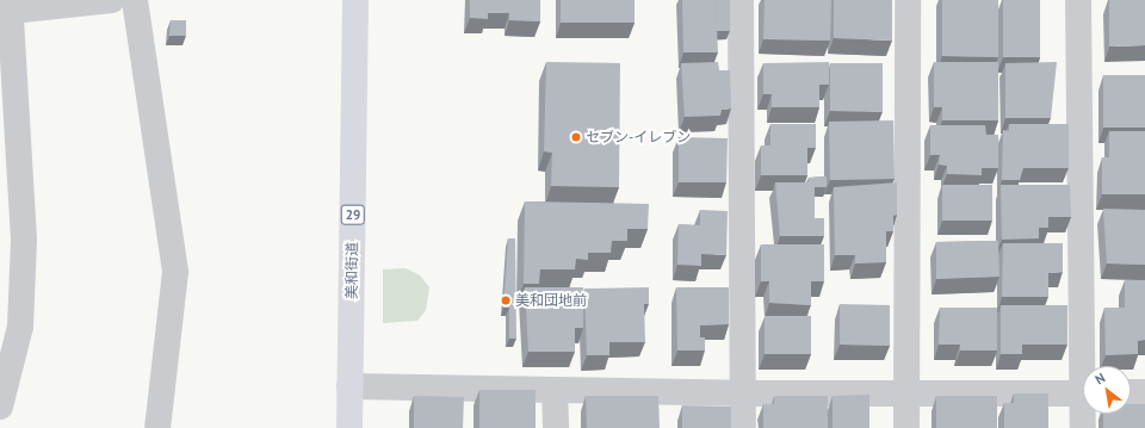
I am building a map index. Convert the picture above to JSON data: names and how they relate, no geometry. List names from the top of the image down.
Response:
{
  "streets": {
    "main road": ["29", "美和街道"]
  },
  "places": ["セブン-イレブン", "美和団地前"],
  "north": "top left"
}
